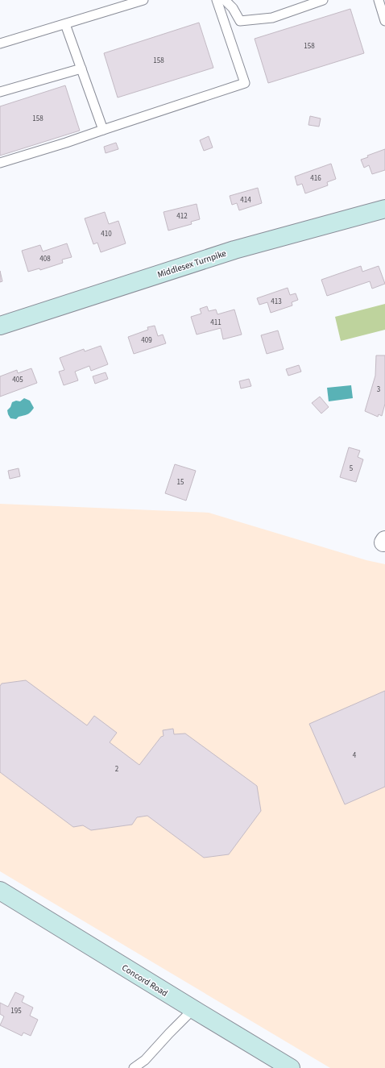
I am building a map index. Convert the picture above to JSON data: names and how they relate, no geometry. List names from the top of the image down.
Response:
{
  "streets": {
    "main road": ["Middlesex Turnpike", "Concord Road"]
  },
  "house_numbers": [
    "158",
    "158",
    "158",
    "416",
    "414",
    "412",
    "410",
    "408",
    "413",
    "411",
    "409",
    "405",
    "3",
    "5",
    "15",
    "4",
    "2",
    "195"
  ]
}
